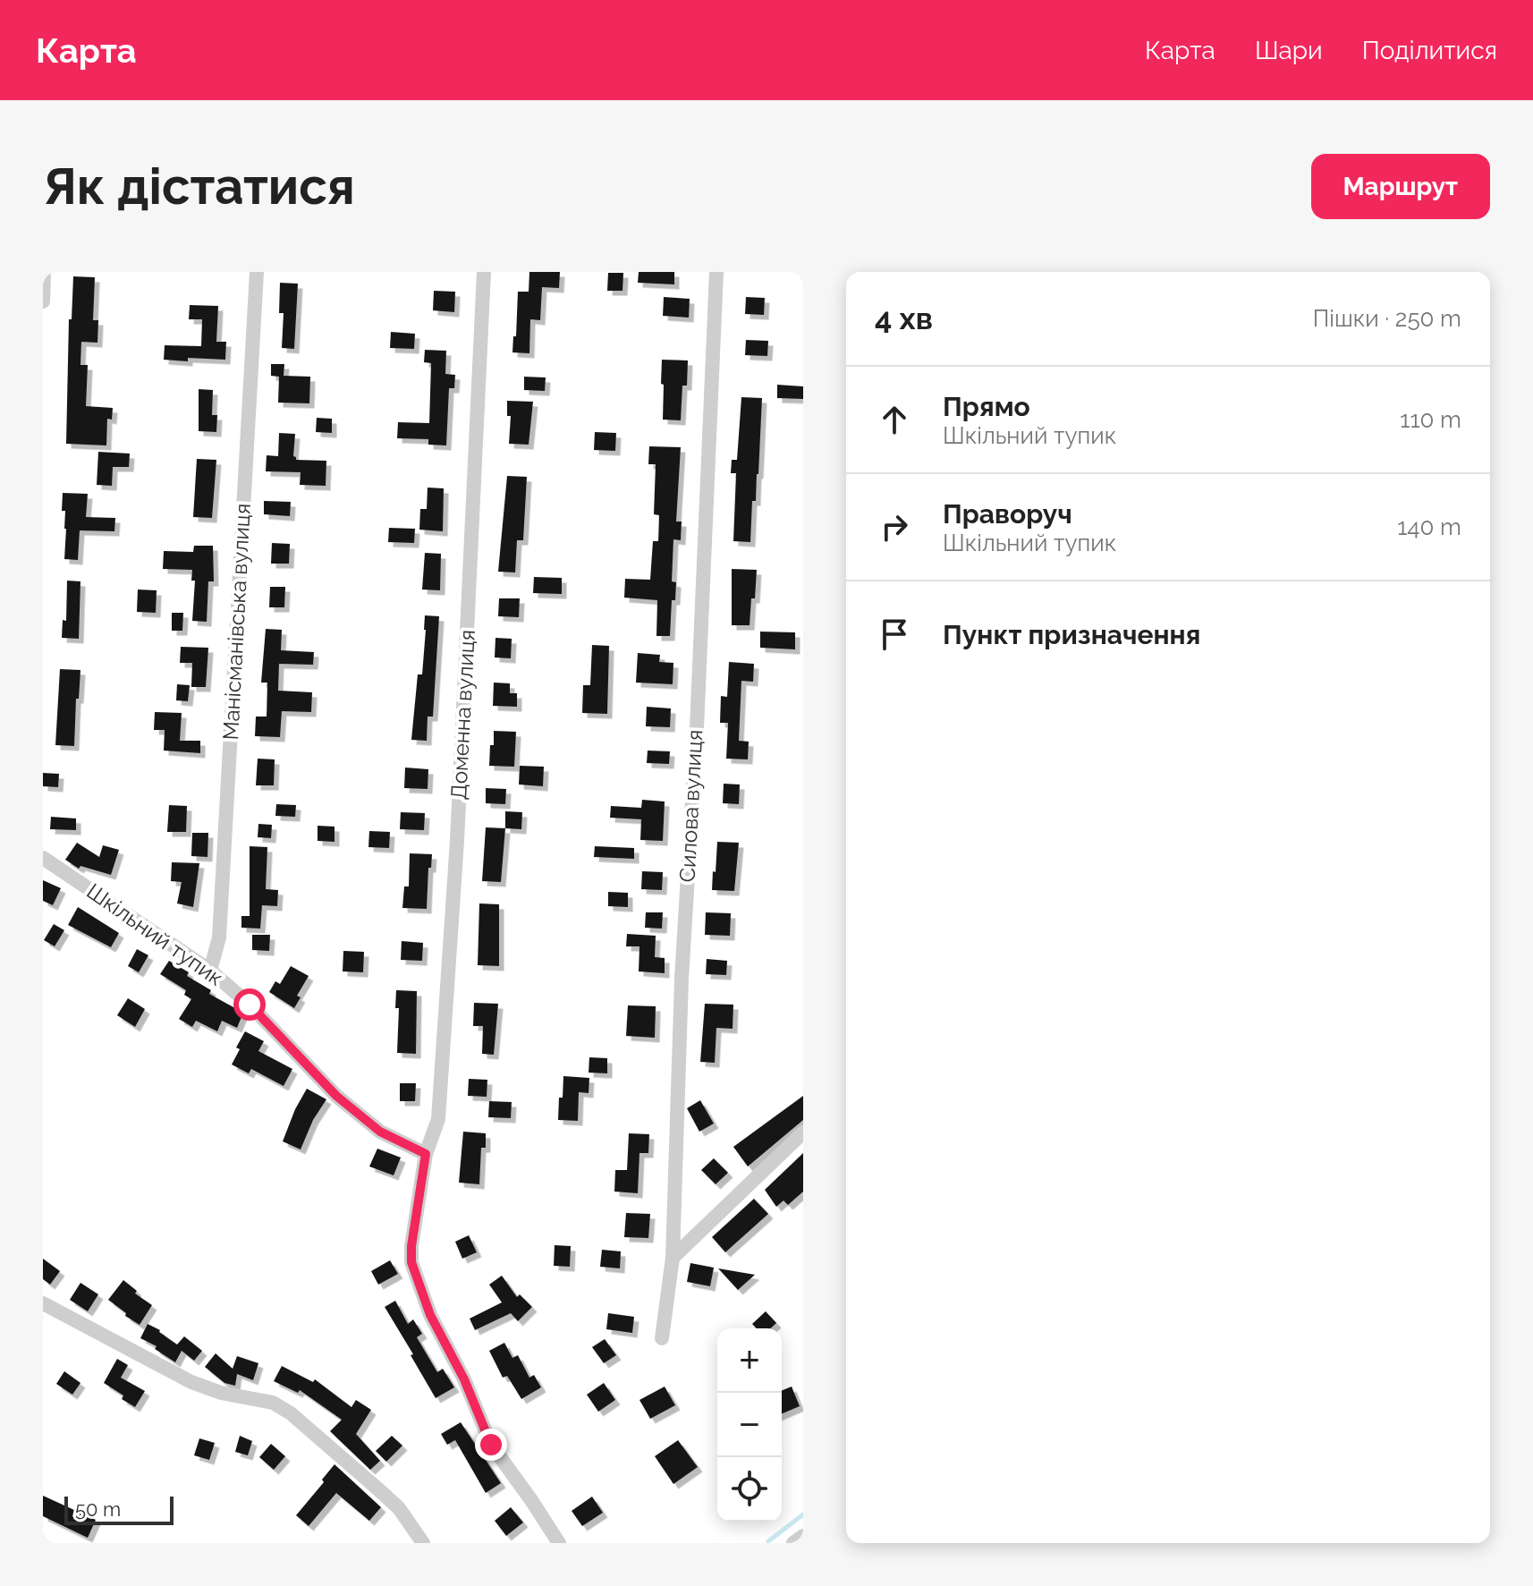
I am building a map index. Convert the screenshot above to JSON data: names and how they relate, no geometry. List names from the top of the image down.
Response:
{
  "streets": {
    "street": [
      "Манісманівська вулиця",
      "Доменна вулиця",
      "Силова вулиця",
      "Шкільний тупик"
    ]
  },
  "crossings": [
    ["Манісманівська вулиця", "Шкільний тупик"],
    ["Доменна вулиця", "Шкільний тупик"]
  ],
  "scale_bar": "50 m",
  "page": {
    "header": "Карта",
    "nav": ["Карта", "Шари", "Поділитися"],
    "buttons": "Маршрут",
    "title": "Як дістатися",
    "heading": ["4 хв", "Пішки · 250 m"],
    "list": [
      ["Прямо", "Шкільний тупик", "110 m"],
      ["Праворуч", "Шкільний тупик", "140 m"],
      "Пункт призначення"
    ],
    "map_buttons": ["+", "−"],
    "scale": "50 m"
  }
}
